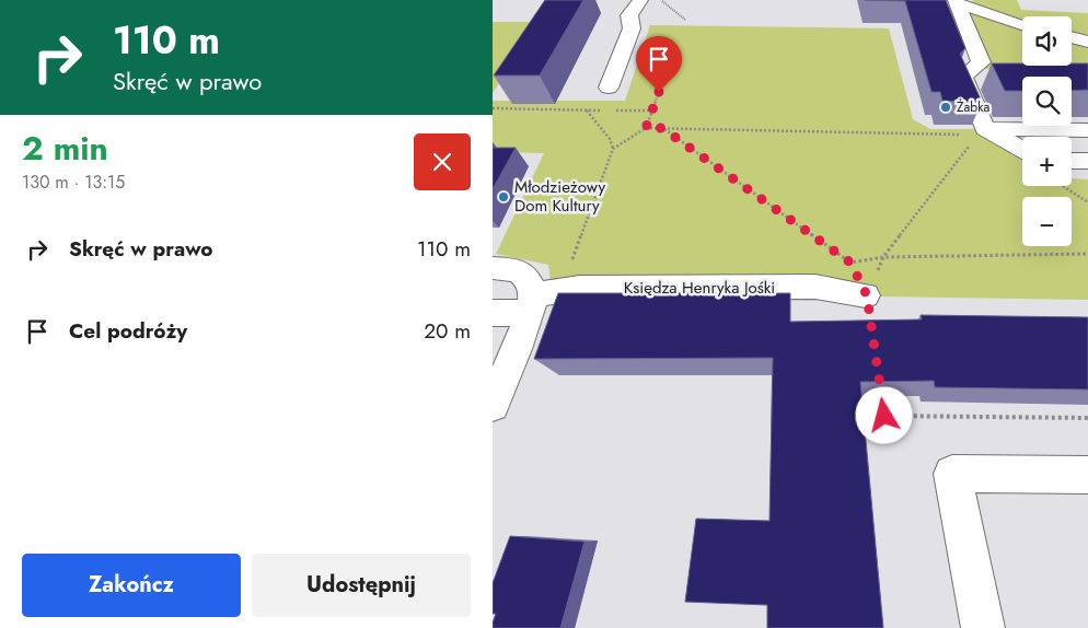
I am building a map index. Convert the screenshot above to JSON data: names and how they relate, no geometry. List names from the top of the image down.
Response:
{
  "streets": {
    "street": ["Księdza Henryka Jośki"]
  },
  "places": ["Żabka", "Młodzieżowy Dom Kultury"],
  "page": {
    "turn": ["110 m", "Skręć w prawo"],
    "map_buttons": ["+", "−"],
    "heading": ["2 min", "130 m · 13:15"],
    "list": [
      {
        "name": "Skręć w prawo",
        "value": "110 m"
      },
      {
        "name": "Cel podróży",
        "value": "20 m"
      }
    ],
    "buttons": ["Zakończ", "Udostępnij"]
  }
}
